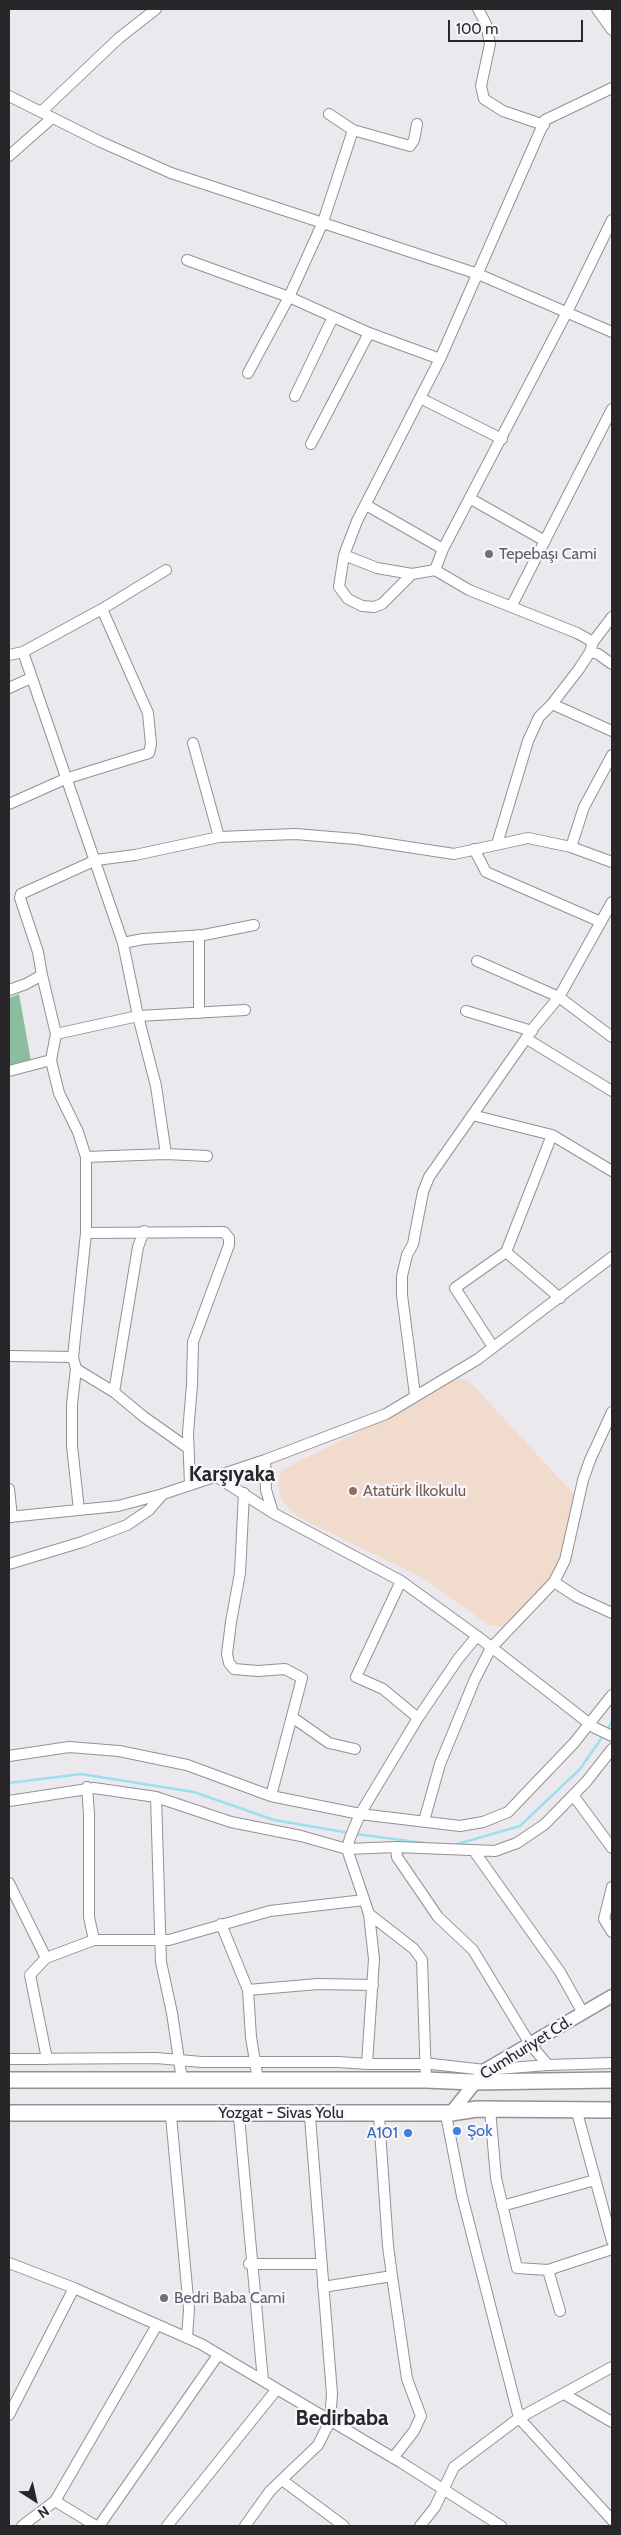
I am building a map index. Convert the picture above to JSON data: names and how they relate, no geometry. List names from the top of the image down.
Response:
{
  "streets": {
    "highway": ["Yozgat - Sivas Yolu"],
    "main road": ["Cumhuriyet Cd."]
  },
  "crossings": [
    ["Cumhuriyet Cd.", "Yozgat - Sivas Yolu"]
  ],
  "districts": ["Karşıyaka", "Bedirbaba"],
  "places": [
    "Tepebaşı Cami",
    "Atatürk İlkokulu",
    "Şok",
    "A101",
    "Bedri Baba Cami"
  ],
  "scale_bar": "100 m",
  "north": "bottom right"
}
